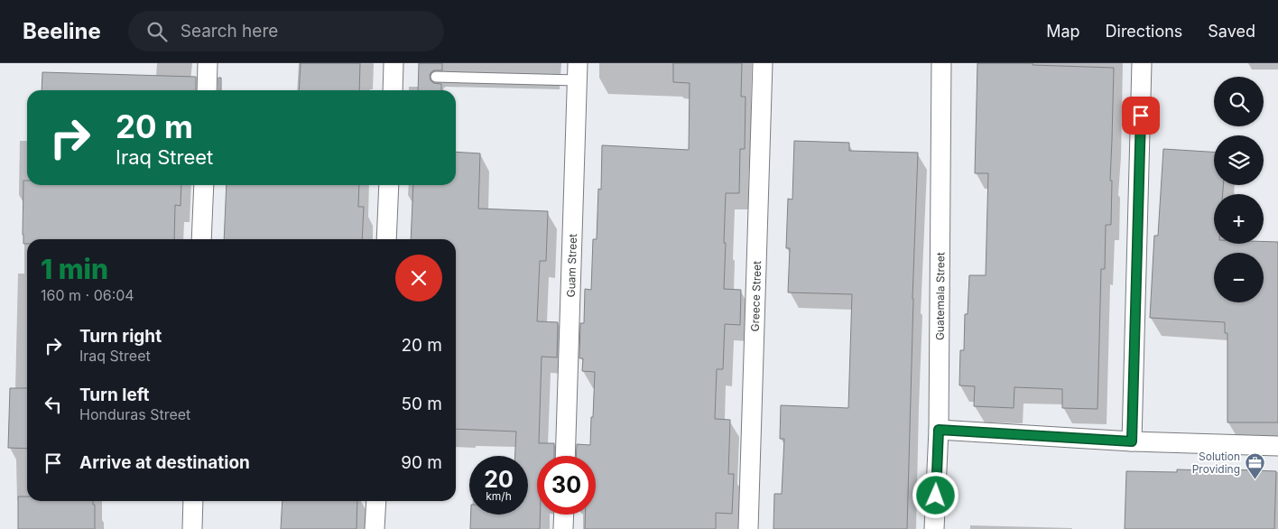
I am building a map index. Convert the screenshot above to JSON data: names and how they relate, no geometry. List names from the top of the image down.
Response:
{
  "streets": {
    "street": ["Guam Street", "Greece Street", "Guatemala Street"]
  },
  "places": {
    "office": ["Solution Providing"]
  },
  "page": {
    "header": "Beeline",
    "search": "Search here",
    "nav": ["Map", "Directions", "Saved"],
    "map_buttons": ["+", "−"],
    "turn": ["20 m", "Iraq Street"],
    "heading": ["1 min", "160 m · 06:04"],
    "list": [
      {
        "name": "Turn right",
        "note": "Iraq Street",
        "value": "20 m"
      },
      {
        "name": "Turn left",
        "note": "Honduras Street",
        "value": "50 m"
      },
      {
        "name": "Arrive at destination",
        "value": "90 m"
      }
    ],
    "speed": "20 km/h",
    "limit": "30"
  }
}
